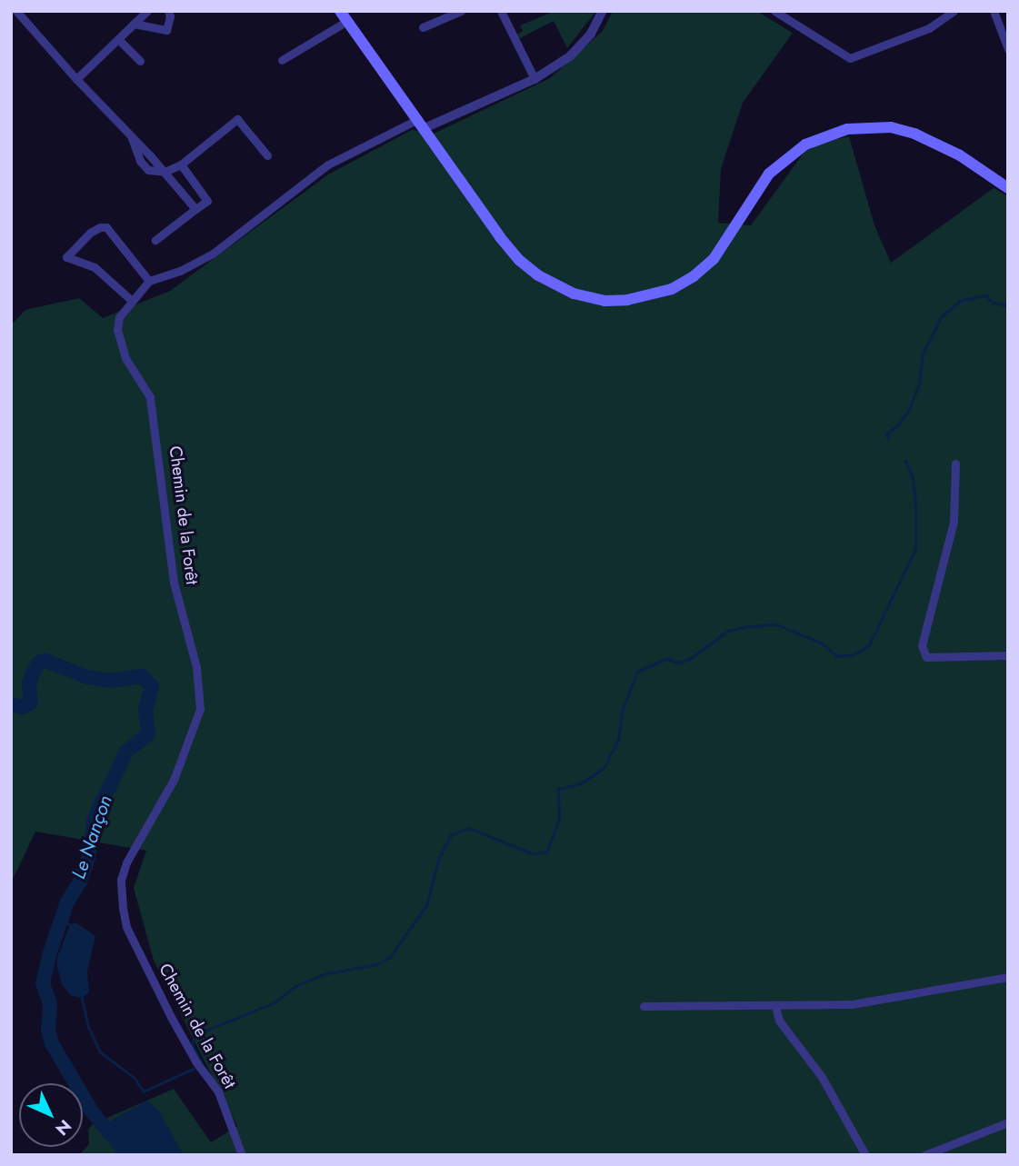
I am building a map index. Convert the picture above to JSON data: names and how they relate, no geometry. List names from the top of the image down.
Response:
{
  "streets": {
    "street": ["Chemin de la Forêt"]
  },
  "water": ["Le Nançon"],
  "north": "bottom right"
}
